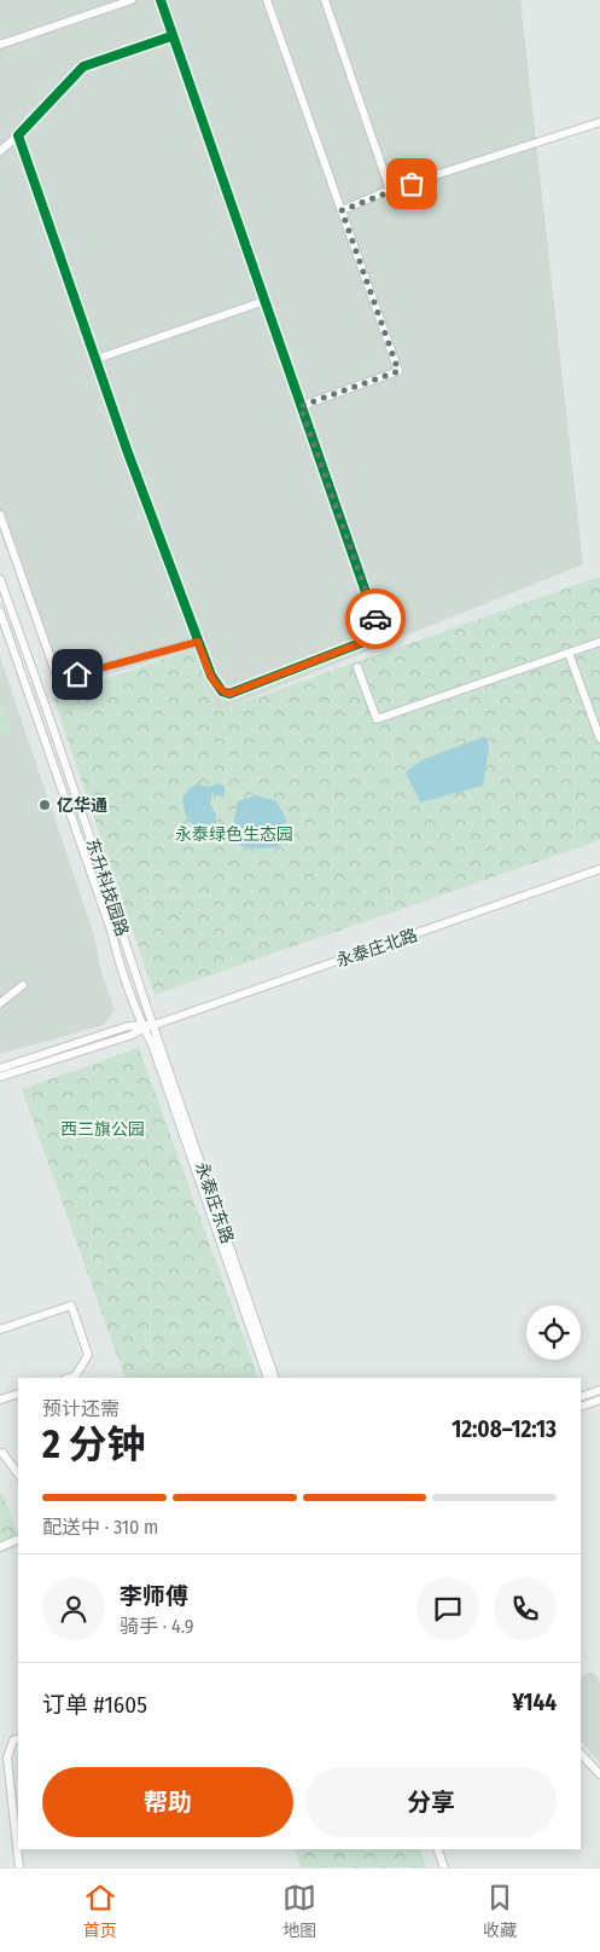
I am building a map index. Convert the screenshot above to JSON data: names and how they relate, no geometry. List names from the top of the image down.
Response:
{
  "streets": {
    "street": ["东升科技园路", "永泰庄北路", "永泰庄东路"]
  },
  "crossings": [
    ["东升科技园路", "永泰庄北路"],
    ["东升科技园路", "永泰庄东路"],
    ["永泰庄北路", "永泰庄东路"]
  ],
  "parks": ["永泰绿色生态园", "西三旗公园"],
  "places": ["亿华通"],
  "page": {
    "heading": ["2 分钟", "预计还需", "12:08–12:13"],
    "panel": [
      "李师傅",
      "骑手 · 4.9",
      "订单 #1605",
      "¥144"
    ],
    "bar": "配送中 · 310 m",
    "buttons": ["帮助", "分享"],
    "tabs": ["首页", "地图", "收藏"]
  }
}
